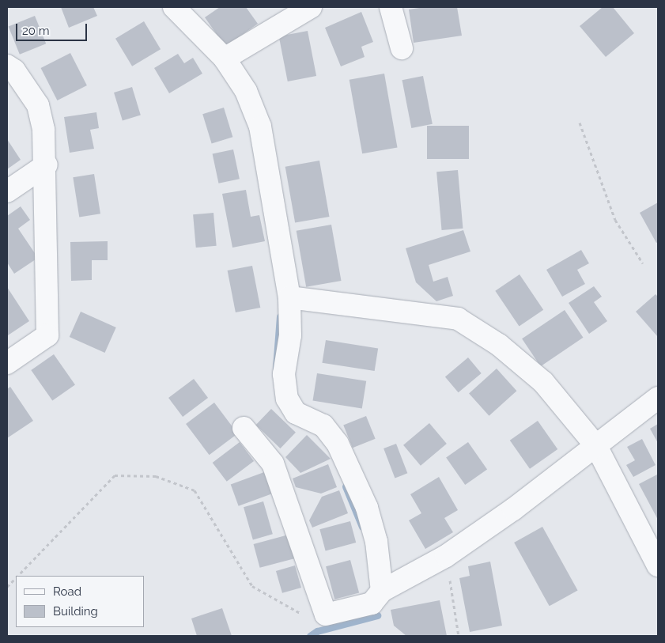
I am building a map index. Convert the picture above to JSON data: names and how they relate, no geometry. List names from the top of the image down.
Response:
{
  "legend": ["Road", "Building"],
  "scale_bar": "20 m"
}
